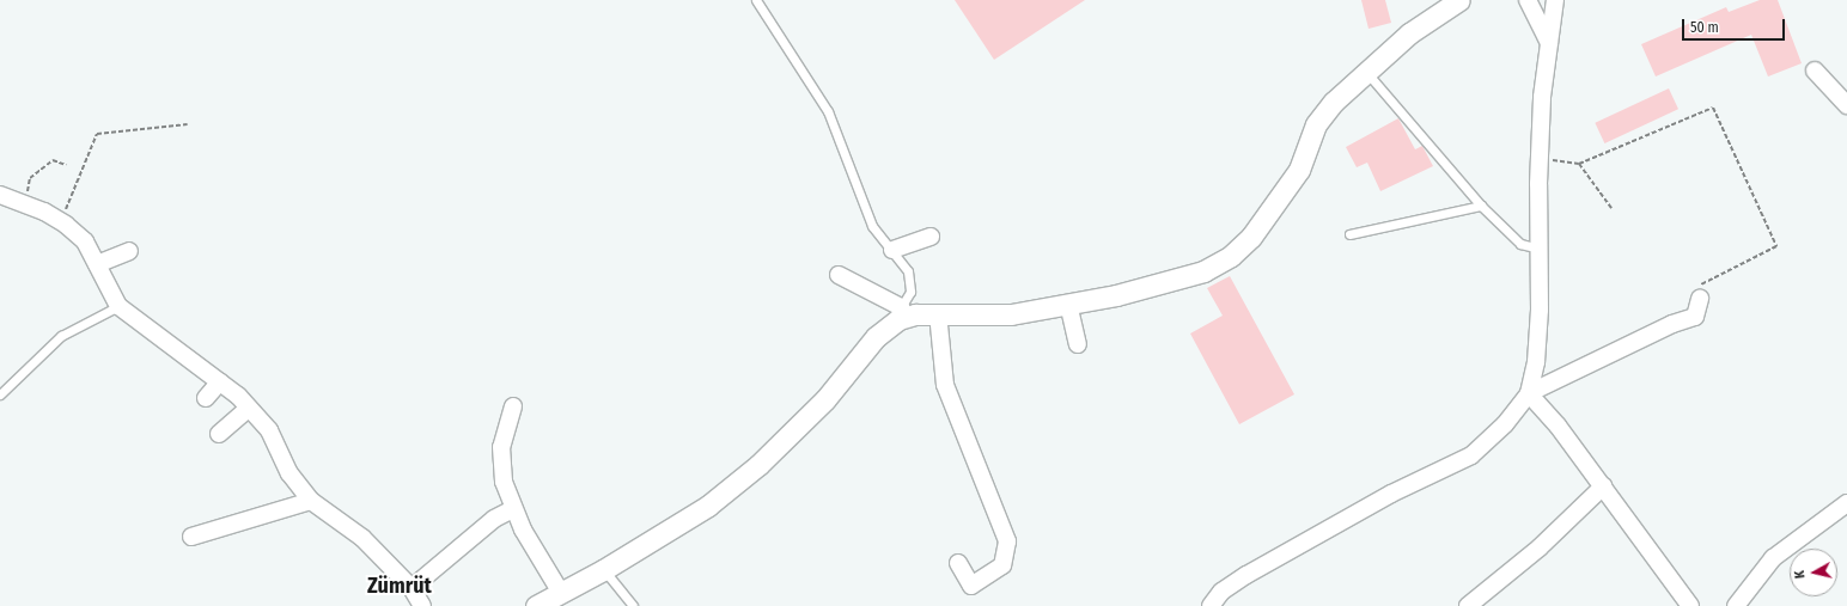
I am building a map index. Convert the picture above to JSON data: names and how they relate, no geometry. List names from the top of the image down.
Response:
{
  "districts": ["Zümrüt"],
  "scale_bar": "50 m",
  "north": "left"
}
